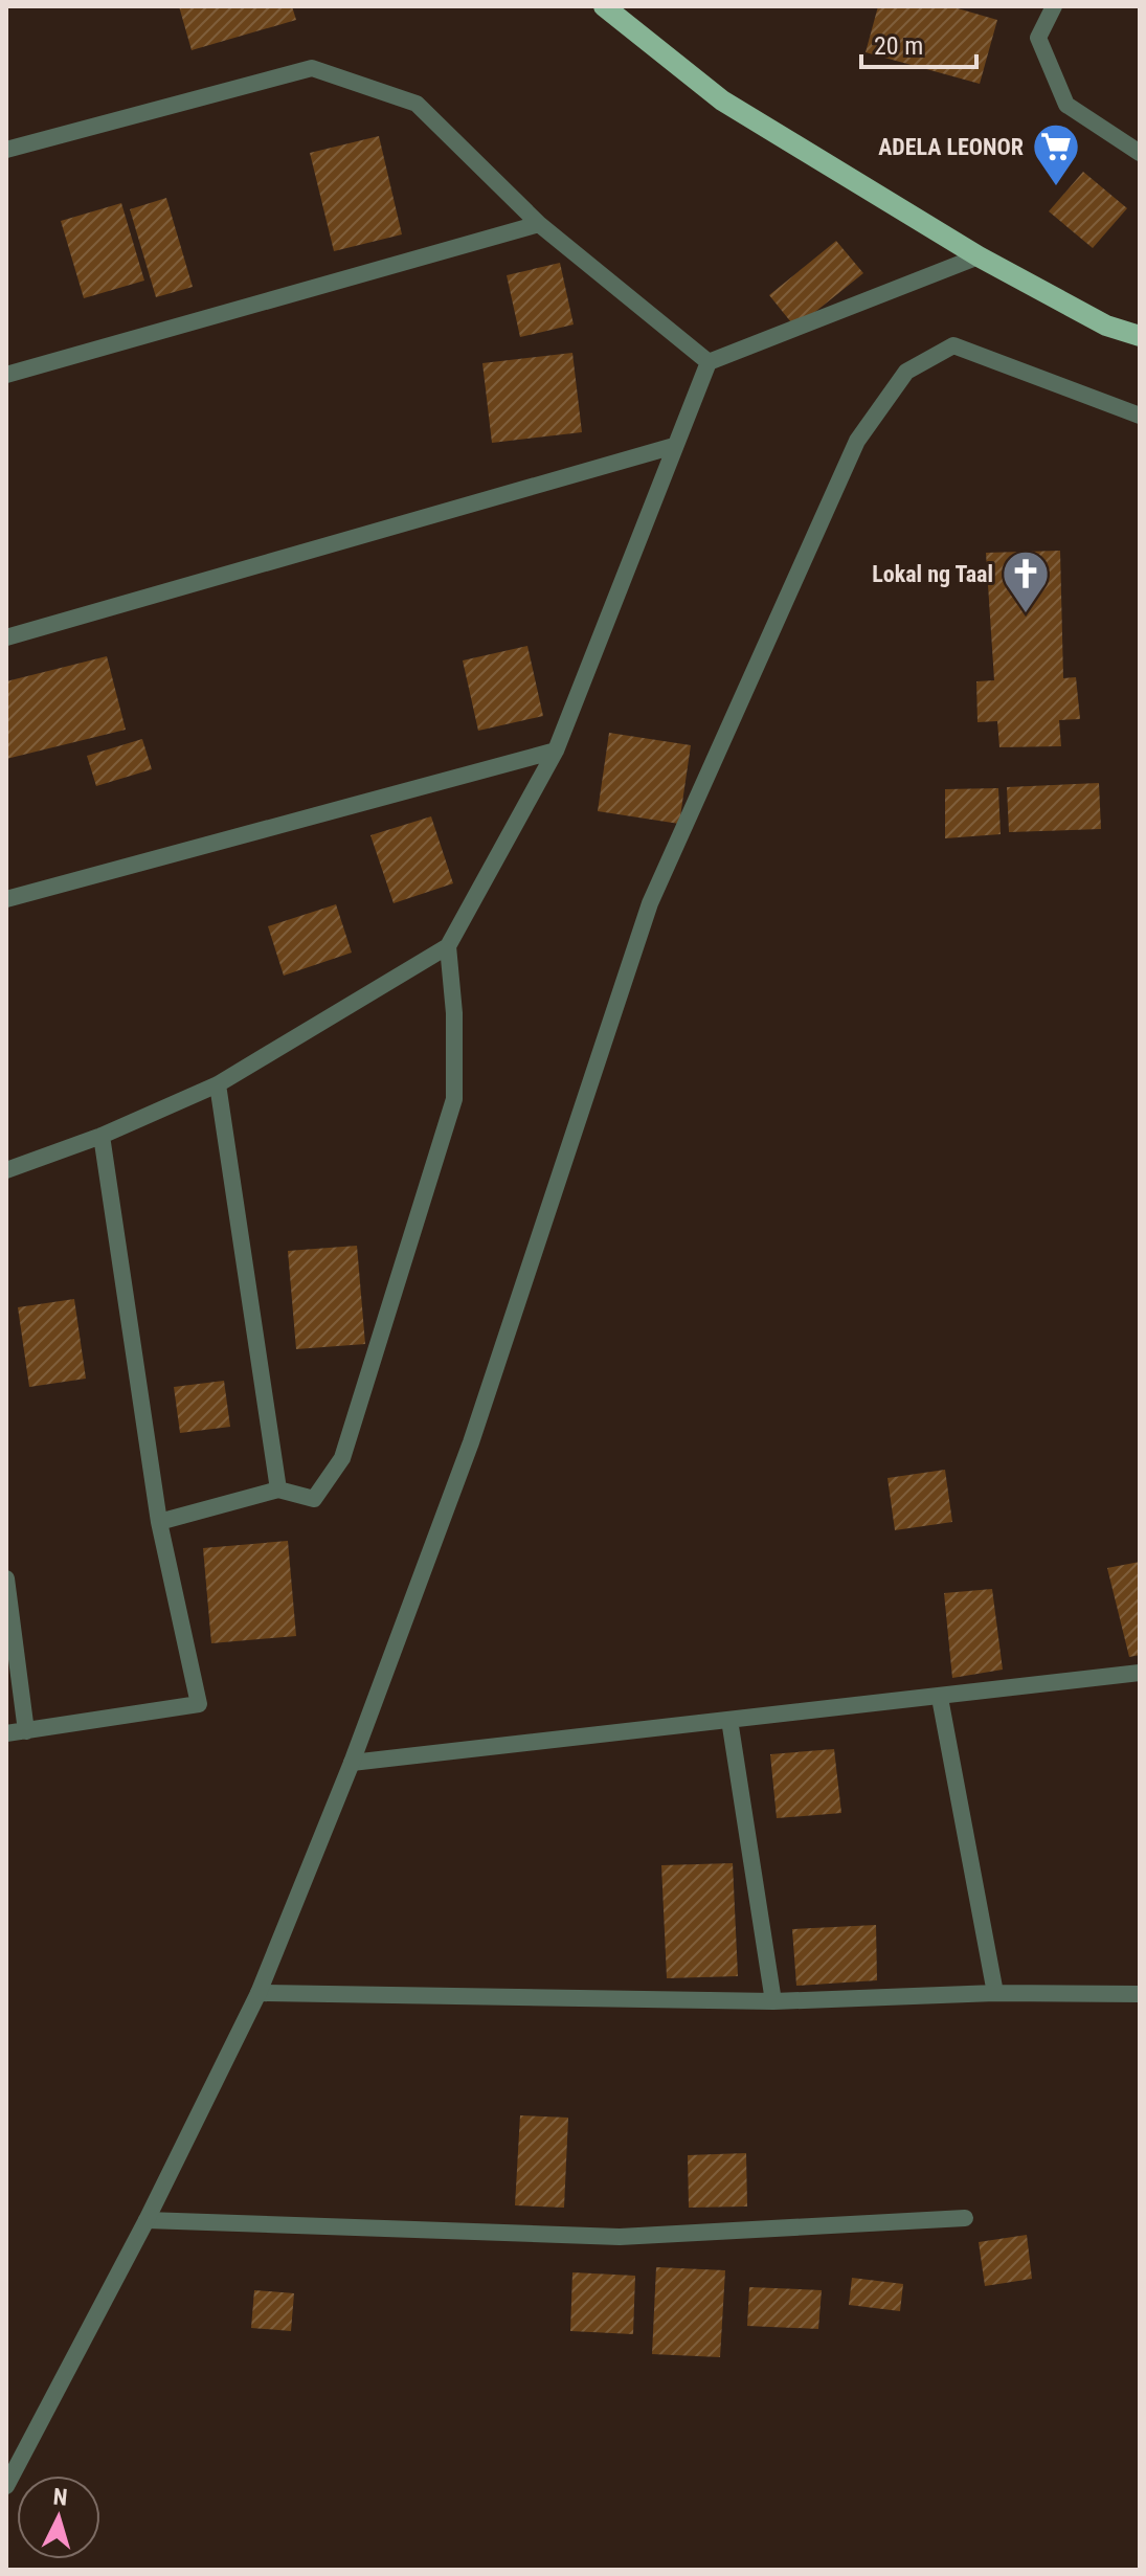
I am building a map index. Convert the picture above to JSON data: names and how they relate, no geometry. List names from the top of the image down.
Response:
{
  "places": {
    "supermarket": ["ADELA LEONOR"],
    "church": ["Lokal ng Taal"]
  },
  "scale_bar": "20 m",
  "north": "top"
}
